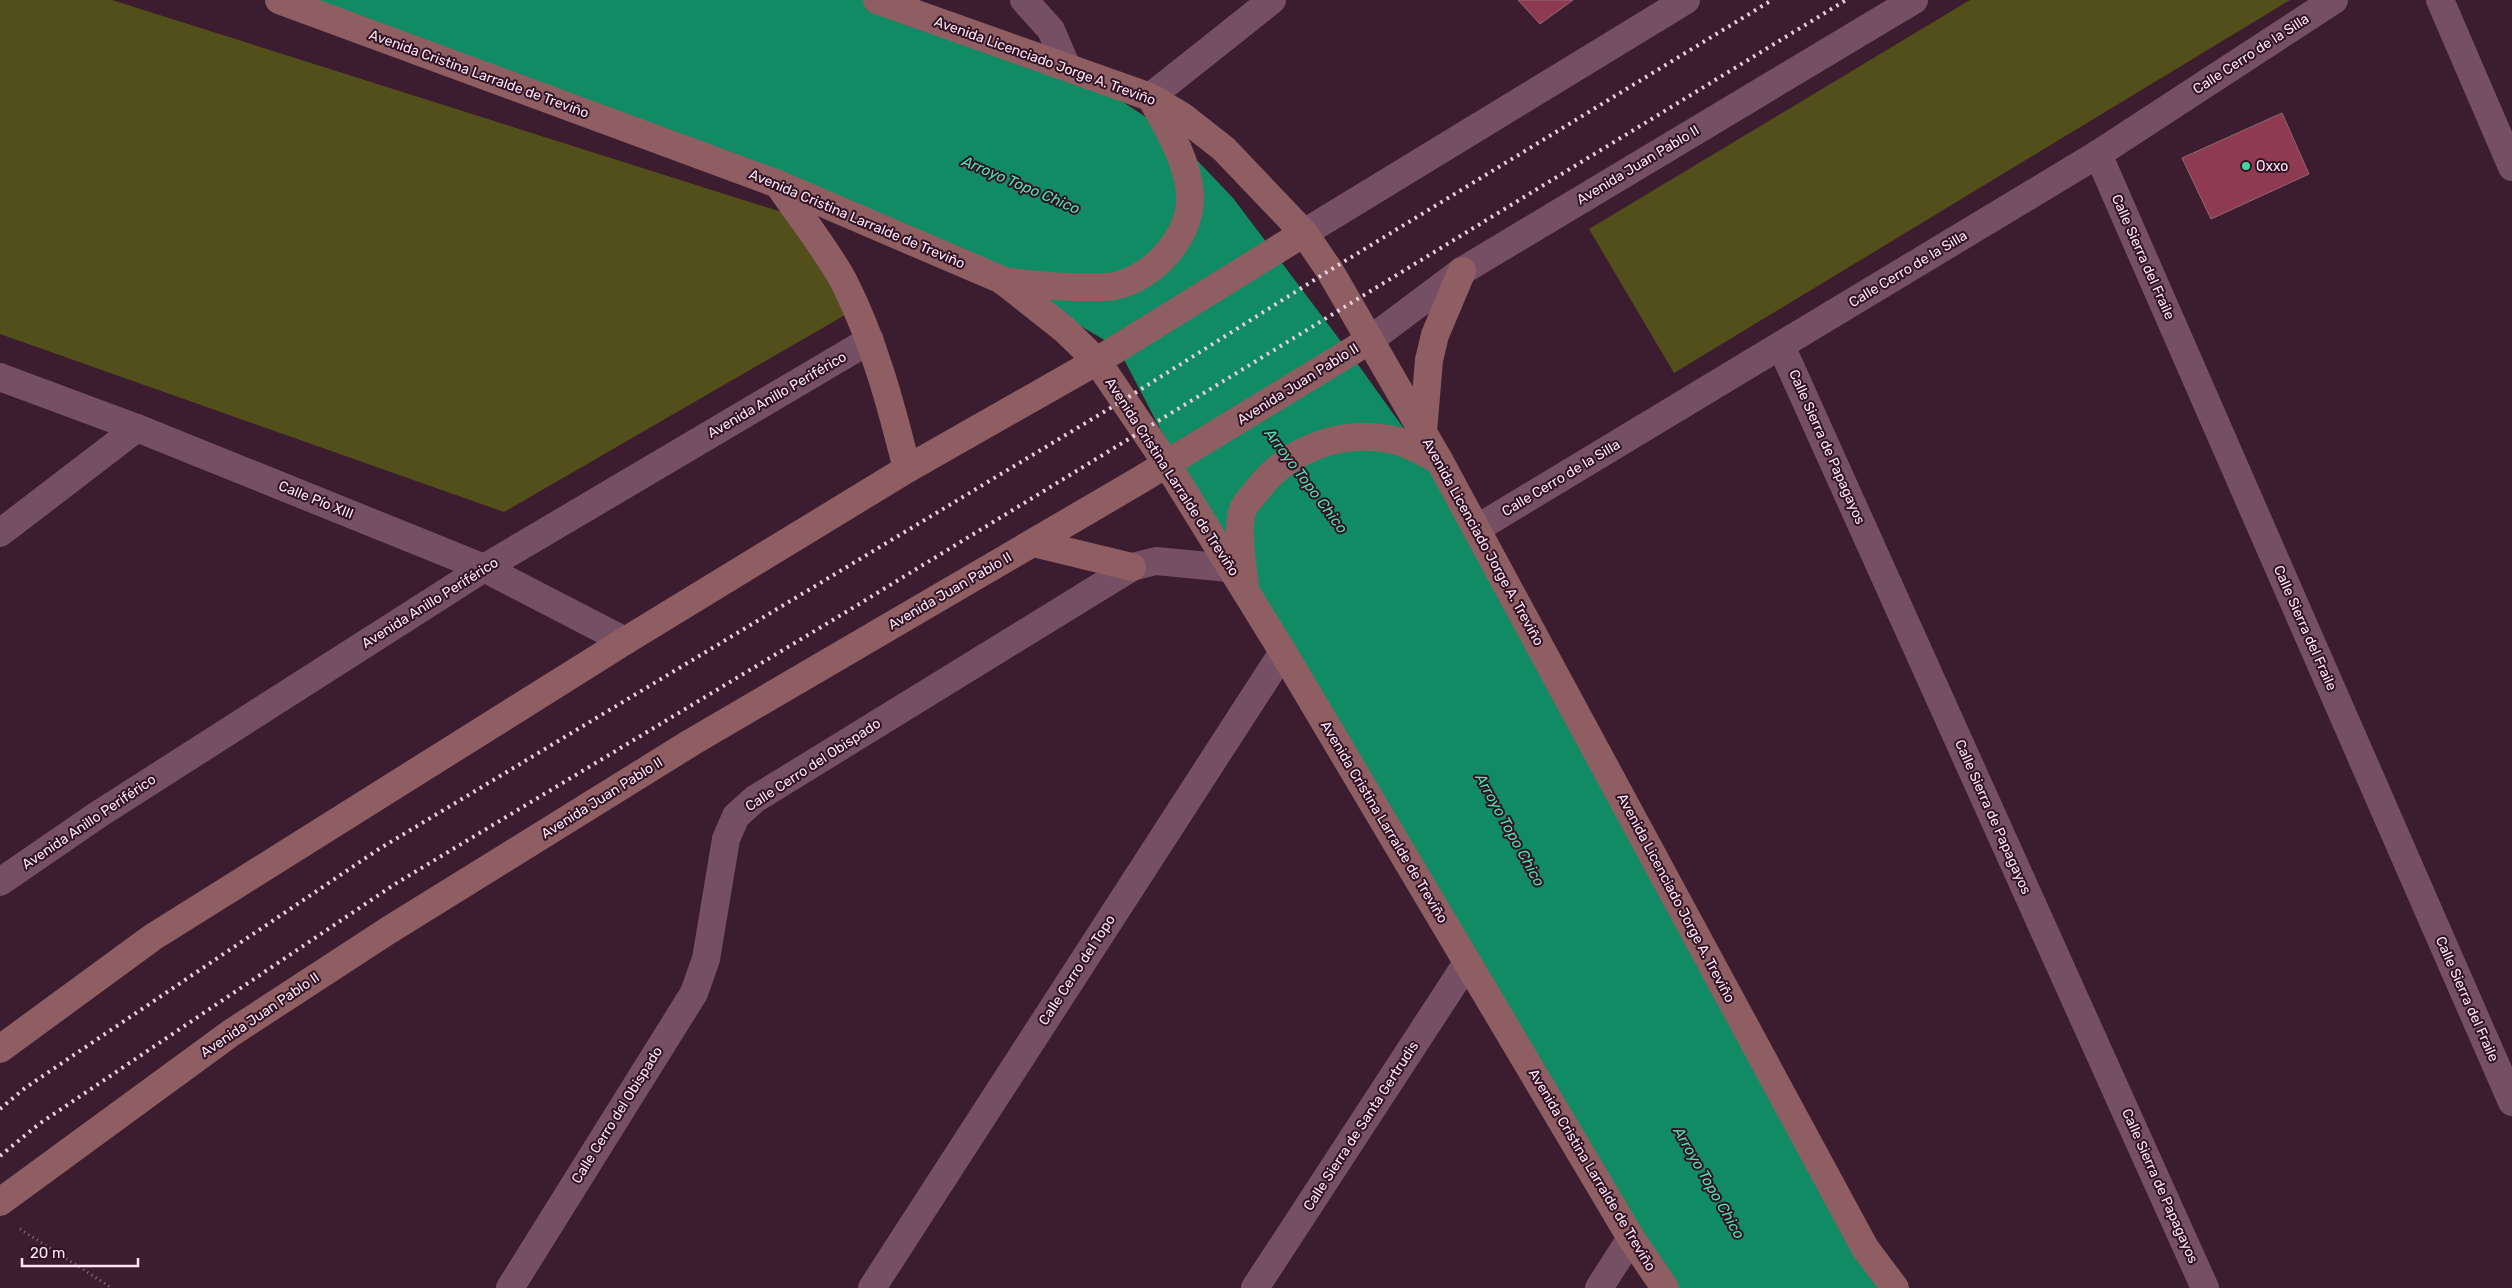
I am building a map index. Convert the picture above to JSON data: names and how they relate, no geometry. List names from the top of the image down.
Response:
{
  "streets": {
    "main road": ["Avenida Licenciado Jorge A. Treviño", "Avenida Cristina Larralde de Treviño", "Avenida Juan Pablo II"],
    "street": [
      "Calle Cerro de la Silla",
      "Calle Sierra del Fraile",
      "Avenida Anillo Periférico",
      "Calle Sierra de Papagayos",
      "Calle Pío XIII",
      "Calle Cerro del Obispado",
      "Calle Cerro del Topo",
      "Calle Sierra de Santa Gertrudis"
    ]
  },
  "crossings": [
    ["Calle Cerro de la Silla", "Avenida Licenciado Jorge A. Treviño"],
    ["Calle Cerro de la Silla", "Calle Sierra del Fraile"],
    ["Calle Cerro de la Silla", "Calle Sierra de Papagayos"],
    ["Avenida Licenciado Jorge A. Treviño", "Avenida Juan Pablo II"],
    ["Avenida Cristina Larralde de Treviño", "Avenida Juan Pablo II"],
    ["Avenida Cristina Larralde de Treviño", "Calle Cerro del Obispado"],
    ["Avenida Cristina Larralde de Treviño", "Calle Cerro del Topo"],
    ["Avenida Cristina Larralde de Treviño", "Calle Sierra de Santa Gertrudis"],
    ["Avenida Anillo Periférico", "Calle Pío XIII"]
  ],
  "water": ["Arroyo Topo Chico"],
  "places": ["Oxxo"],
  "scale_bar": "20 m"
}
